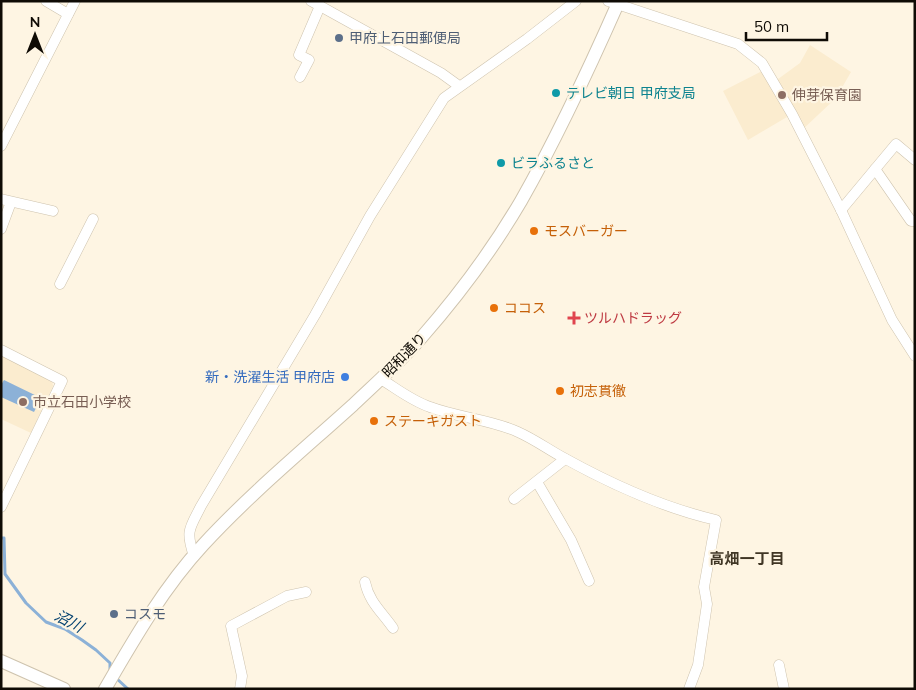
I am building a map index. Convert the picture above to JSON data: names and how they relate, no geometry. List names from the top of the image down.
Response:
{
  "streets": {
    "street": ["昭和通り"]
  },
  "districts": ["高畑一丁目"],
  "water": ["沼川"],
  "places": {
    "other": [
      "甲府上石田郵便局",
      "テレビ朝日 甲府支局",
      "伸芽保育園",
      "ビラふるさと",
      "モスバーガー",
      "ココス",
      "新・洗濯生活 甲府店",
      "初志貫徹",
      "市立石田小学校",
      "ステーキガスト",
      "コスモ"
    ],
    "health": ["ツルハドラッグ"]
  },
  "scale_bar": "50 m",
  "north": "top"
}
